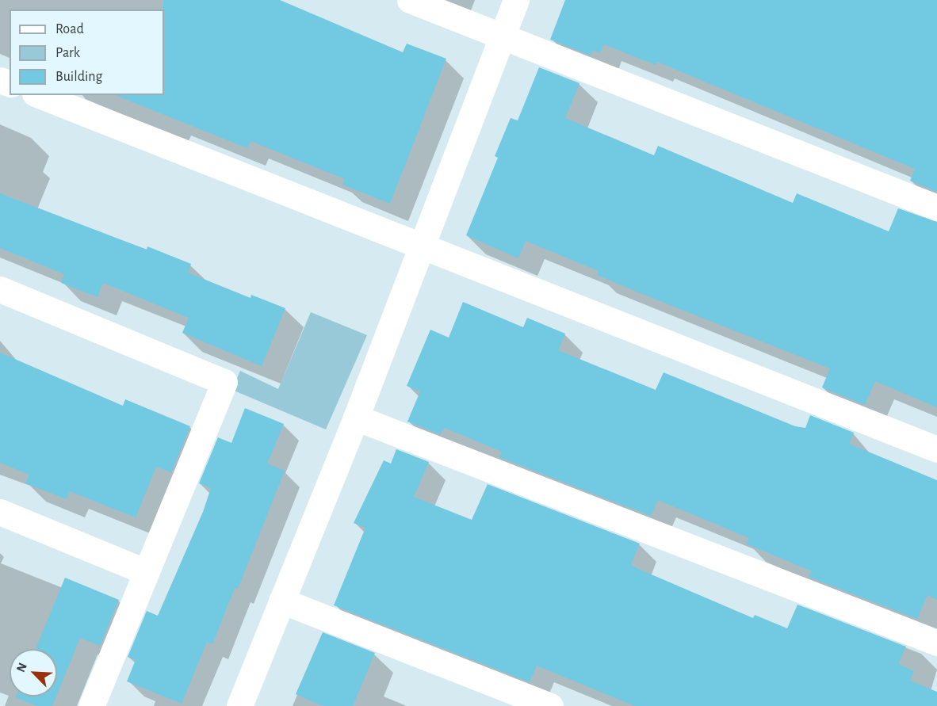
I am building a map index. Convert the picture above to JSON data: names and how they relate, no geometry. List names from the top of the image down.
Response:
{
  "legend": ["Road", "Park", "Building"],
  "north": "top left"
}
